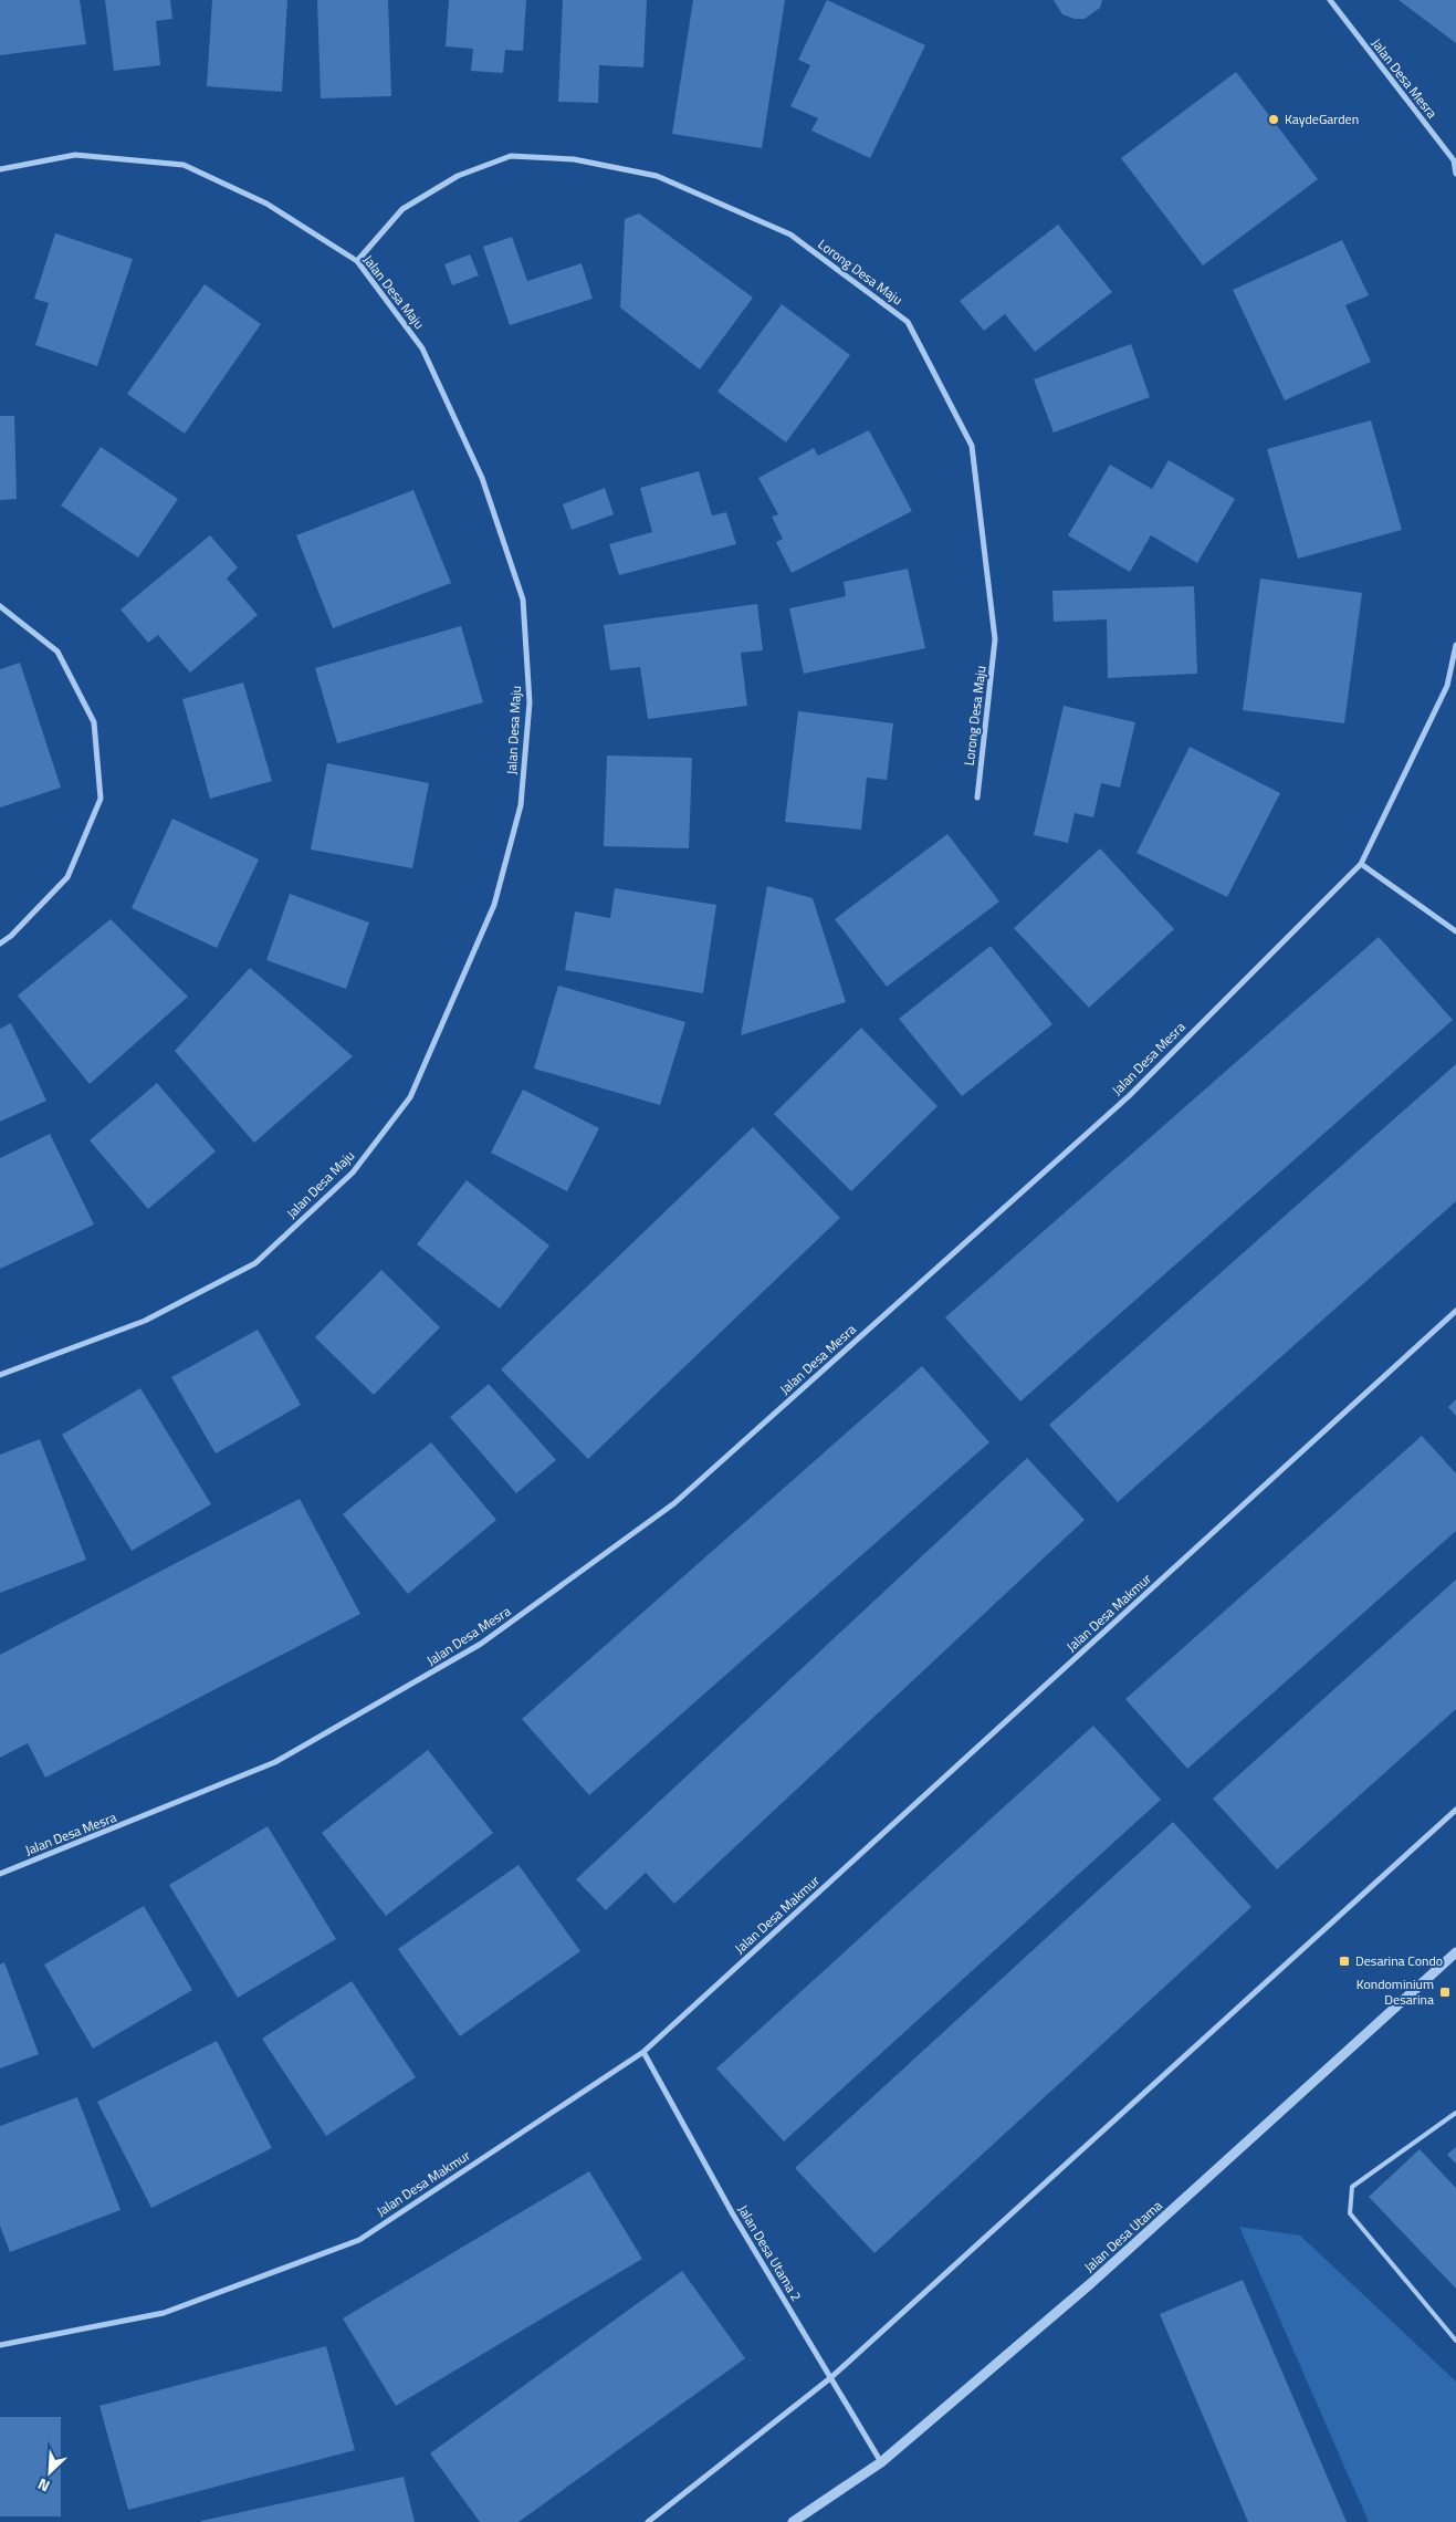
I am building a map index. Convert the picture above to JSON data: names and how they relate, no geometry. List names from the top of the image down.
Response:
{
  "streets": {
    "street": [
      "Jalan Desa Mesra",
      "Lorong Desa Maju",
      "Jalan Desa Maju",
      "Jalan Desa Makmur",
      "Jalan Desa Utama",
      "Jalan Desa Utama 2"
    ]
  },
  "crossings": [
    ["Lorong Desa Maju", "Jalan Desa Maju"],
    ["Jalan Desa Makmur", "Jalan Desa Utama 2"],
    ["Jalan Desa Utama", "Jalan Desa Utama 2"]
  ],
  "places": {
    "other": ["KaydeGarden"],
    "transit": ["Desarina Condo", "Kondominium Desarina"]
  },
  "north": "bottom left"
}
